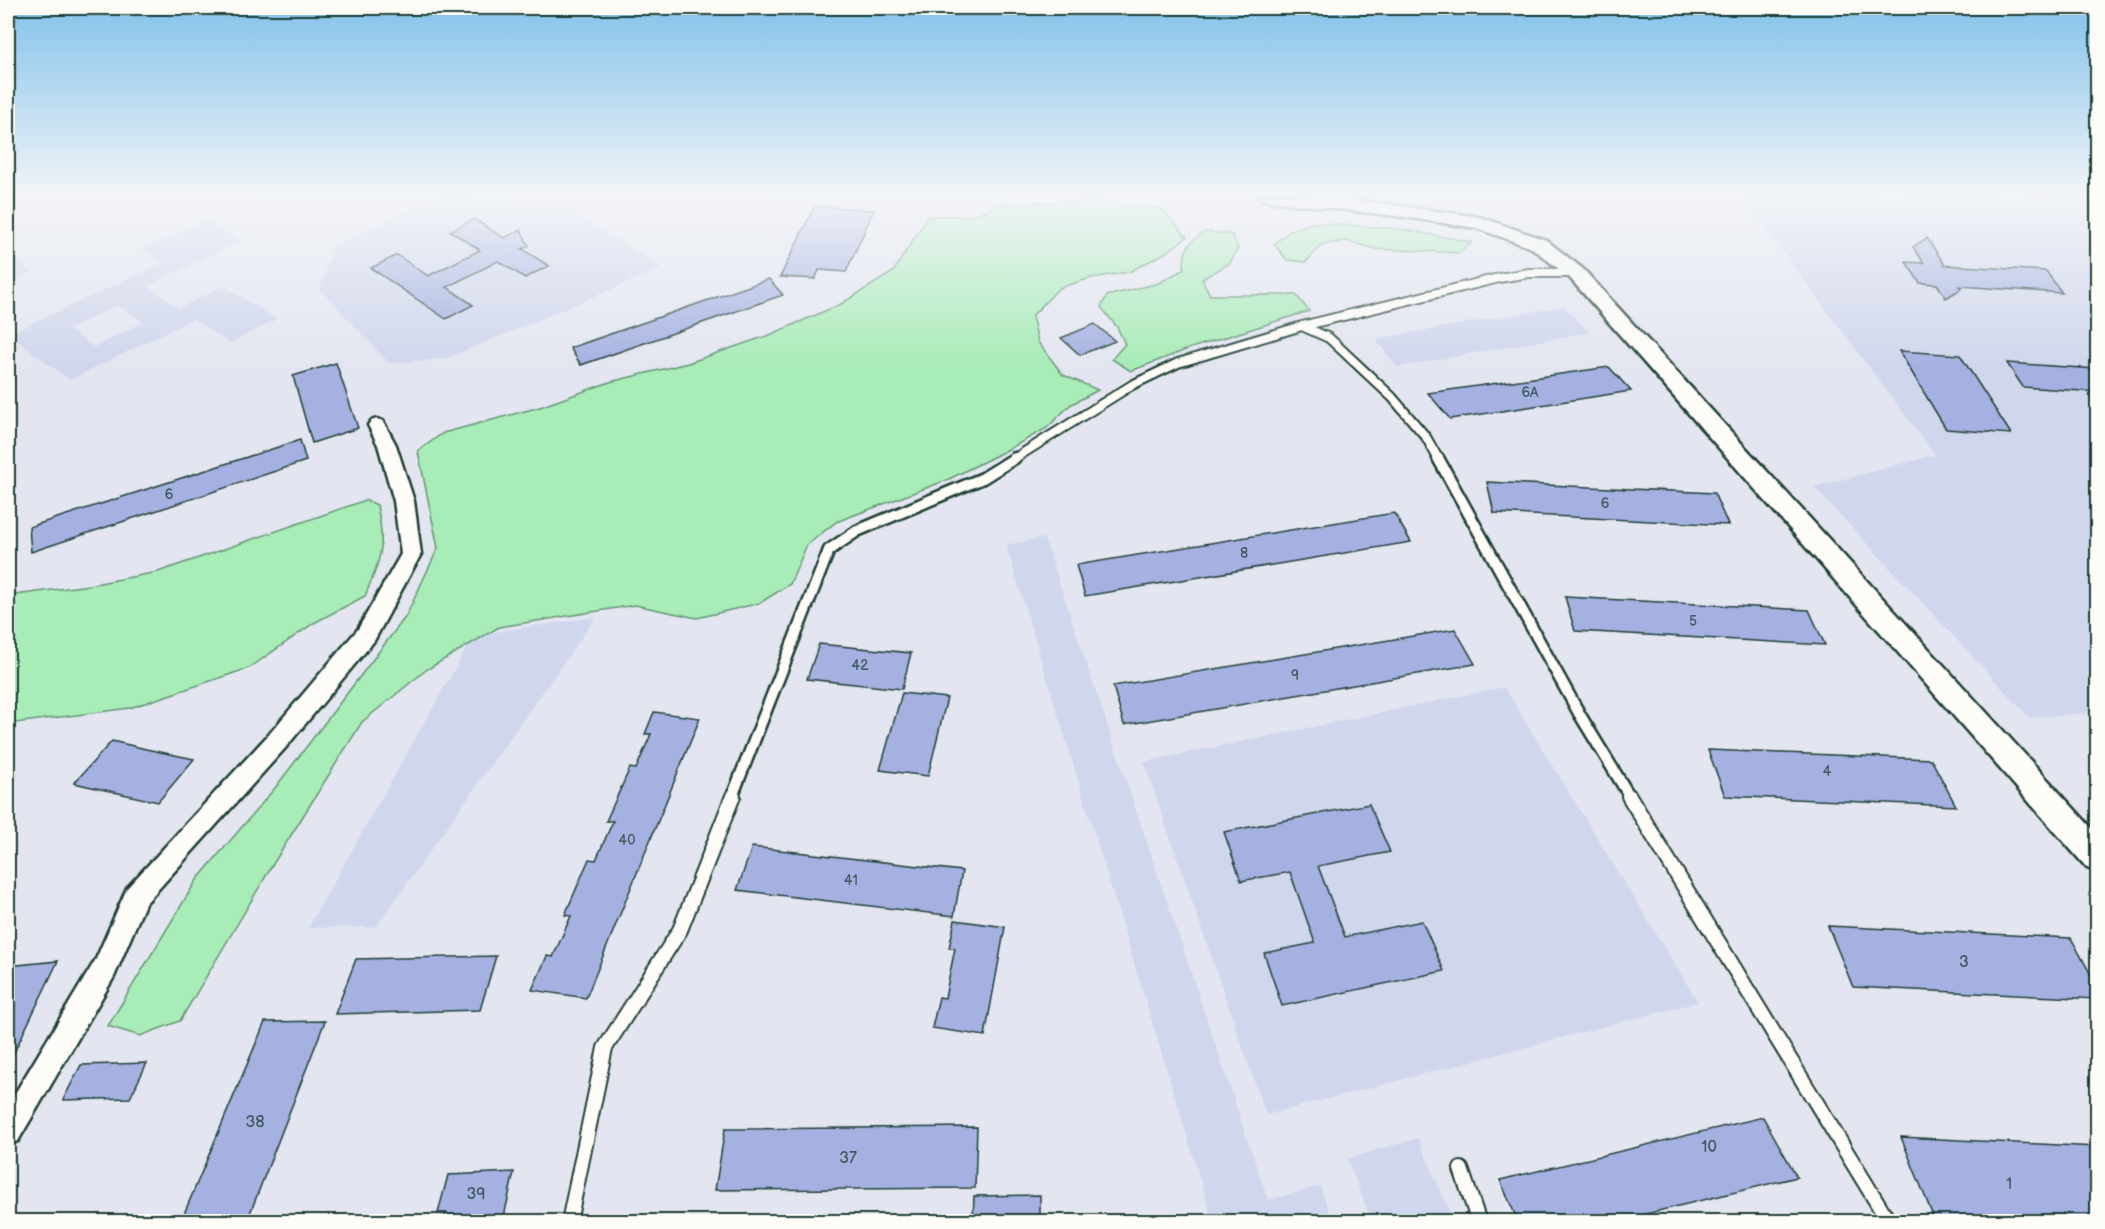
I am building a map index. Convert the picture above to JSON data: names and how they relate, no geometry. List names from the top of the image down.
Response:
{
  "house_numbers": [
    "6А",
    "6",
    "6",
    "8",
    "5",
    "42",
    "9",
    "4",
    "40",
    "41",
    "3",
    "38",
    "10",
    "37",
    "1",
    "39"
  ]
}
